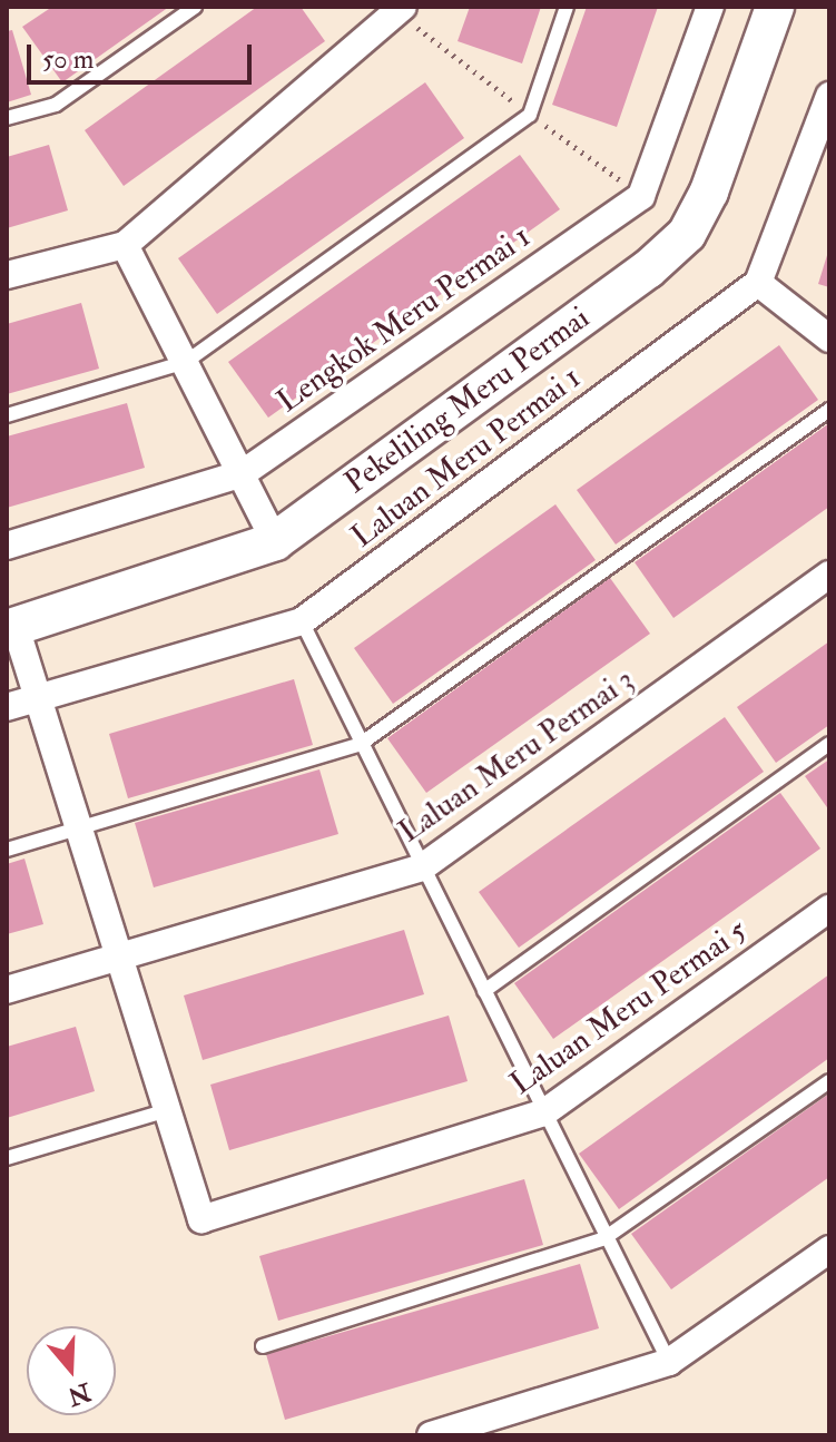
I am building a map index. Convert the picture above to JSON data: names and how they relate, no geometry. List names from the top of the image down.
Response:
{
  "streets": {
    "street": [
      "Lengkok Meru Permai 1",
      "Pekeliling Meru Permai",
      "Laluan Meru Permai 1",
      "Laluan Meru Permai 3",
      "Laluan Meru Permai 5"
    ]
  },
  "scale_bar": "50 m",
  "north": "bottom"
}
